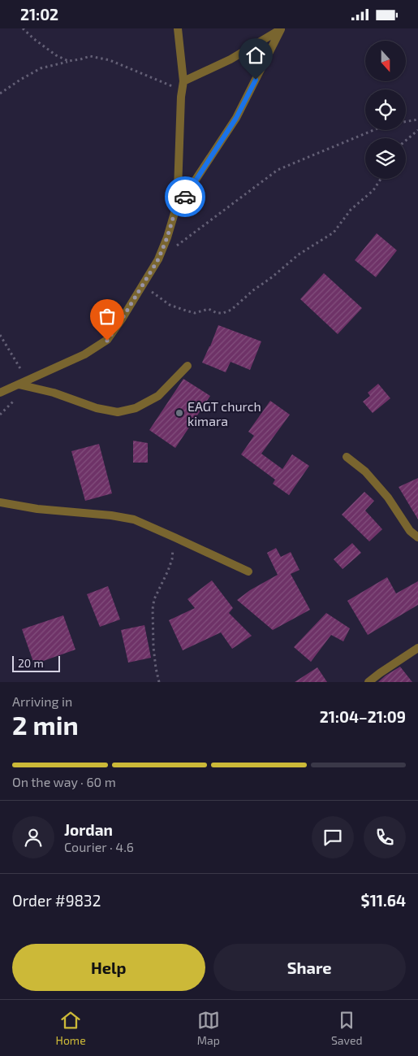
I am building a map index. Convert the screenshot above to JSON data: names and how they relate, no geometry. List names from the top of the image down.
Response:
{
  "places": ["EAGT church kimara"],
  "scale_bar": "20 m",
  "north": "bottom",
  "page": {
    "status": "21:02",
    "scale": "20 m",
    "heading": ["2 min", "Arriving in", "21:04–21:09"],
    "panel": [
      "Jordan",
      "Courier · 4.6",
      "Order #9832",
      "$11.64"
    ],
    "bar": "On the way · 60 m",
    "buttons": ["Help", "Share"],
    "tabs": ["Home", "Map", "Saved"]
  }
}
